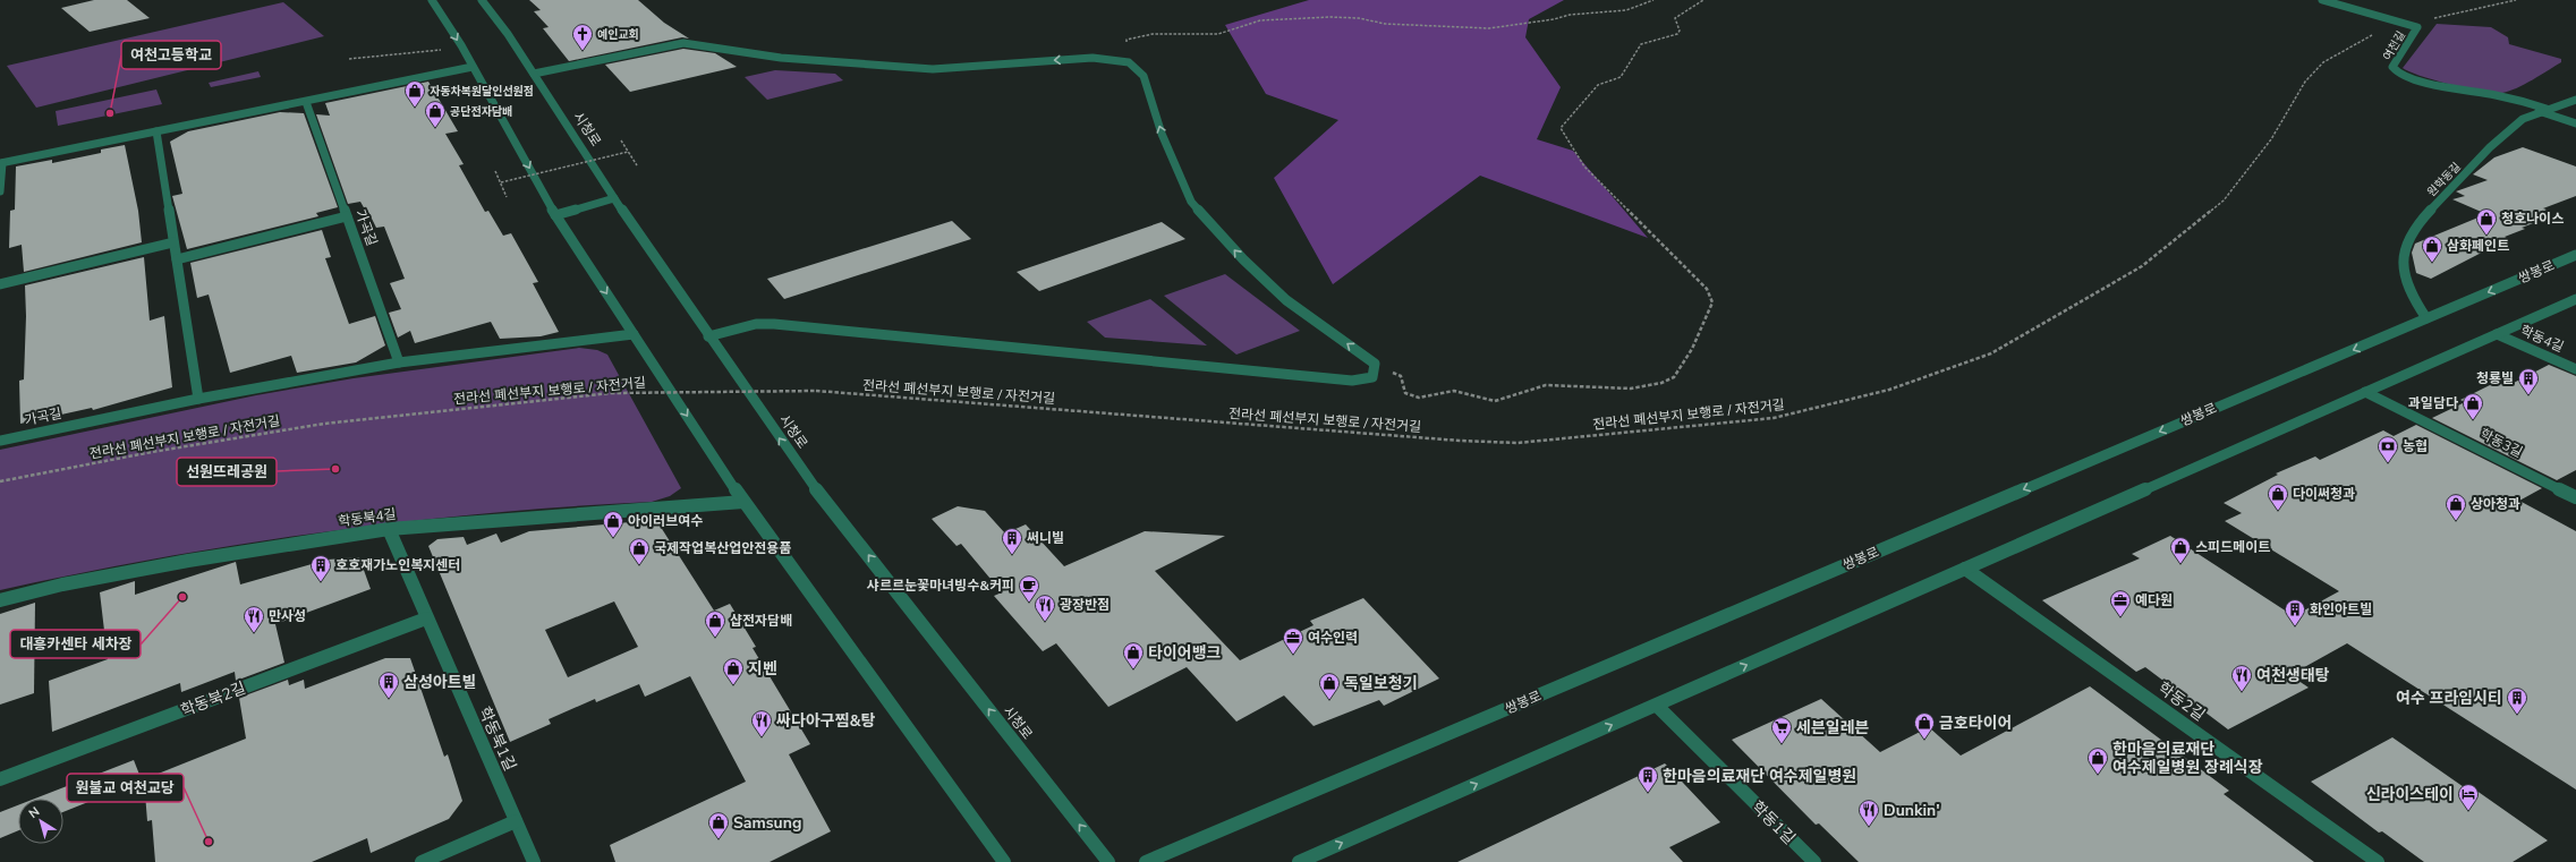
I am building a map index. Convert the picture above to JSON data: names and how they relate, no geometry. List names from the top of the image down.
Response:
{
  "streets": {
    "street": [
      "여천길",
      "시청로",
      "원학동길",
      "가곡길",
      "쌍봉로",
      "학동4길",
      "학동3길",
      "학동북4길",
      "학동북2길",
      "학동2길",
      "학동북1길",
      "학동1길"
    ],
    "path": ["전라선 폐선부지 보행로 / 자전거길"]
  },
  "crossings": [
    ["여천길", "원학동길"],
    ["여천길", "전라선 폐선부지 보행로 / 자전거길"],
    ["원학동길", "쌍봉로"],
    ["학동북4길", "학동북1길"],
    ["학동북2길", "학동북1길"]
  ],
  "places": {
    "church": ["예인교회"],
    "shop": [
      "자동차복원달인선원점",
      "공단전자담배",
      "청호나이스",
      "삼화페인트",
      "과일담다",
      "다이써청과",
      "상아청과",
      "아이러브여수",
      "스피드메이트",
      "국제작업복산업안전용품",
      "샵전자담배",
      "타이어뱅크",
      "지벤",
      "독일보청기",
      "금호타이어",
      "한마음의료재단 여수제일병원 장례식장",
      "Samsung"
    ],
    "other": [
      "여천고등학교",
      "선원뜨레공원",
      "대흥카센타 세차장",
      "원불교 여천교당"
    ],
    "building": [
      "청룡빌",
      "써니빌",
      "호호재가노인복지센터",
      "화인아트빌",
      "삼성아트빌",
      "여수 프라임시티",
      "한마음의료재단 여수제일병원"
    ],
    "bank": ["농협"],
    "cafe": ["샤르르눈꽃마녀빙수&커피"],
    "office": ["예다원", "여수인력"],
    "restaurant": [
      "광장반점",
      "만사성",
      "여천생태탕",
      "싸다아구찜&탕",
      "Dunkin'"
    ],
    "supermarket": ["세븐일레븐"],
    "hotel": ["신라이스테이"]
  },
  "north": "top left"
}
